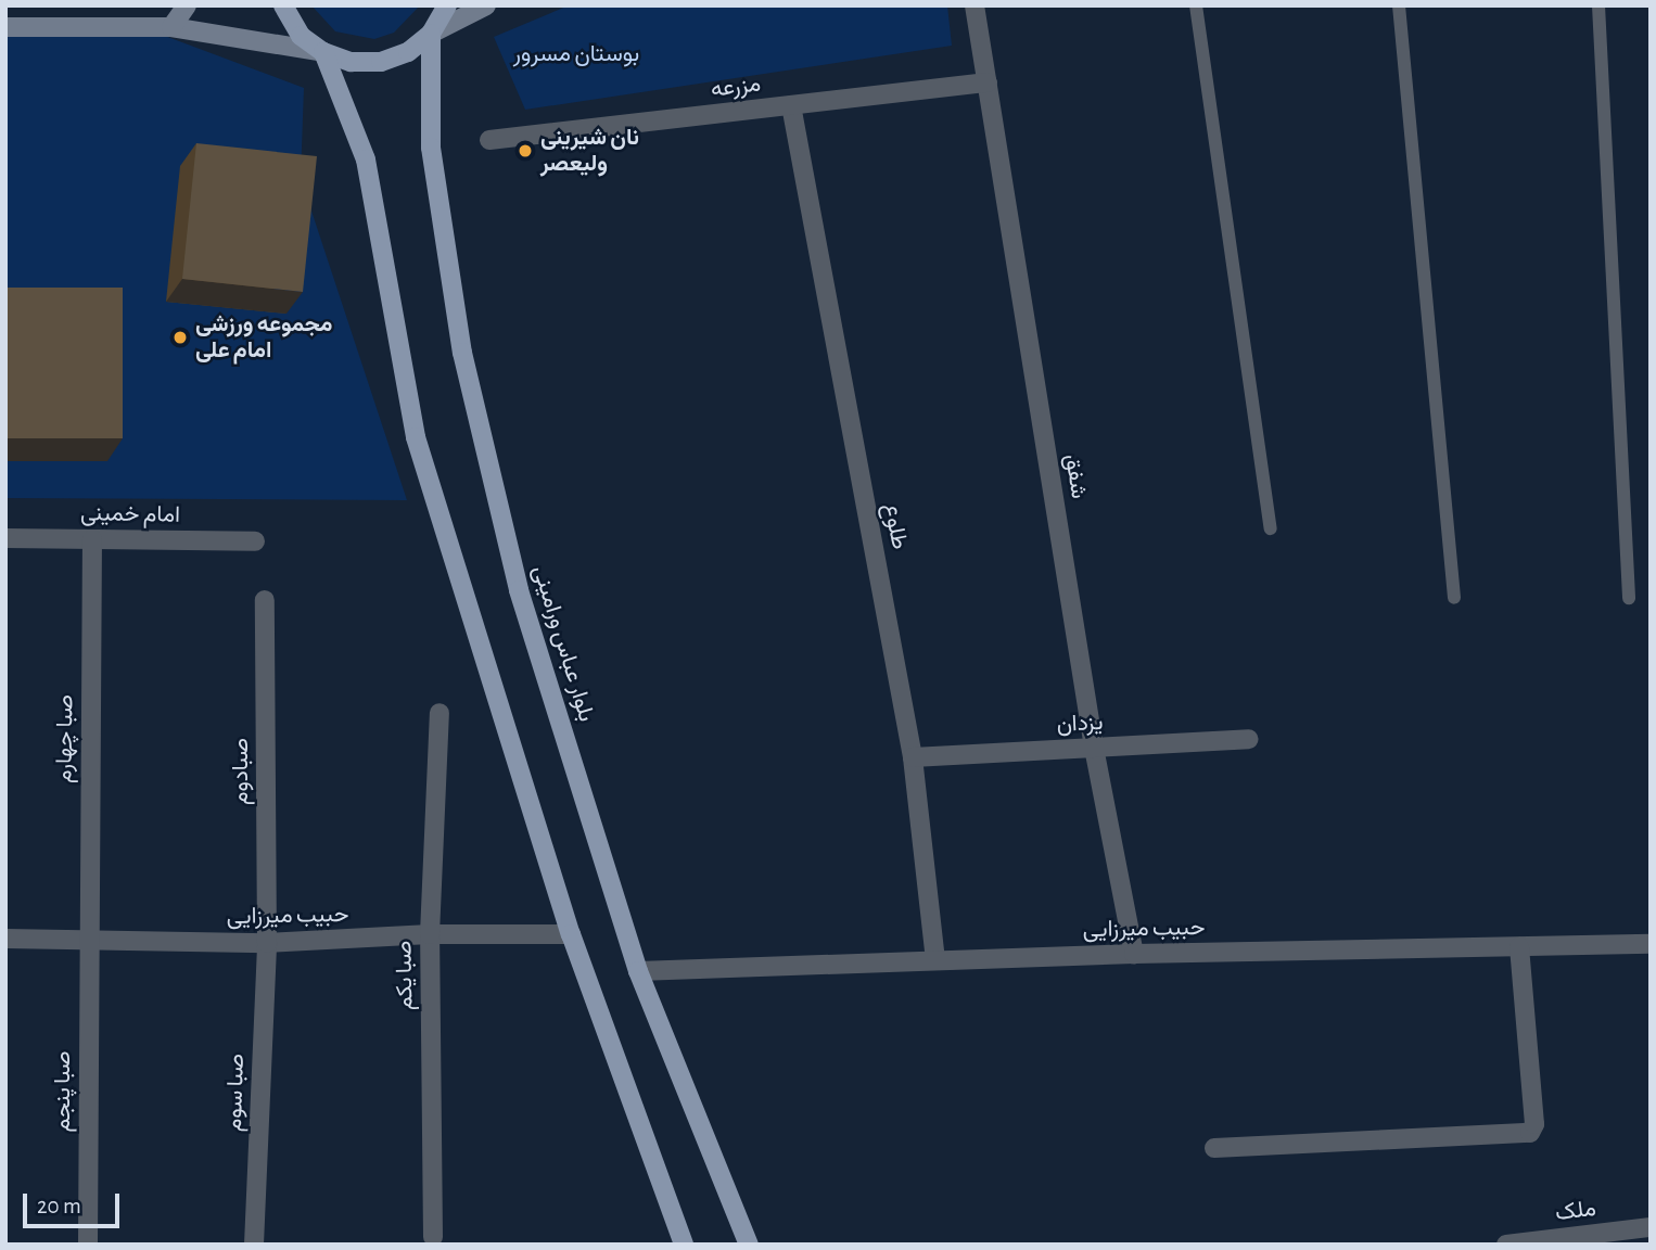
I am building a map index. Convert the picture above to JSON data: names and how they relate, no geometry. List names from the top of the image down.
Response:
{
  "streets": {
    "main road": ["بلوار عباس ورامینی"],
    "street": [
      "مزرعه",
      "شفق",
      "امام خمینی",
      "طلوع",
      "یزدان",
      "صبا چهارم",
      "صبادوم",
      "حبیب میرزایی",
      "صبا یکم",
      "صبا پنجم",
      "صبا سوم",
      "ملک"
    ]
  },
  "crossings": [
    ["مزرعه", "شفق"],
    ["مزرعه", "طلوع"],
    ["شفق", "یزدان"],
    ["شفق", "حبیب میرزایی"],
    ["امام خمینی", "صبا چهارم"],
    ["طلوع", "یزدان"],
    ["طلوع", "حبیب میرزایی"],
    ["بلوار عباس ورامینی", "حبیب میرزایی"],
    ["صبا چهارم", "حبیب میرزایی"],
    ["صبا چهارم", "صبا پنجم"],
    ["صبادوم", "حبیب میرزایی"],
    ["صبادوم", "صبا سوم"],
    ["حبیب میرزایی", "صبا یکم"],
    ["حبیب میرزایی", "صبا پنجم"],
    ["حبیب میرزایی", "صبا سوم"]
  ],
  "parks": ["بوستان مسرور"],
  "places": ["نان شیرینی ولیعصر", "مجموعه ورزشی امام علی"],
  "scale_bar": "20 m"
}
